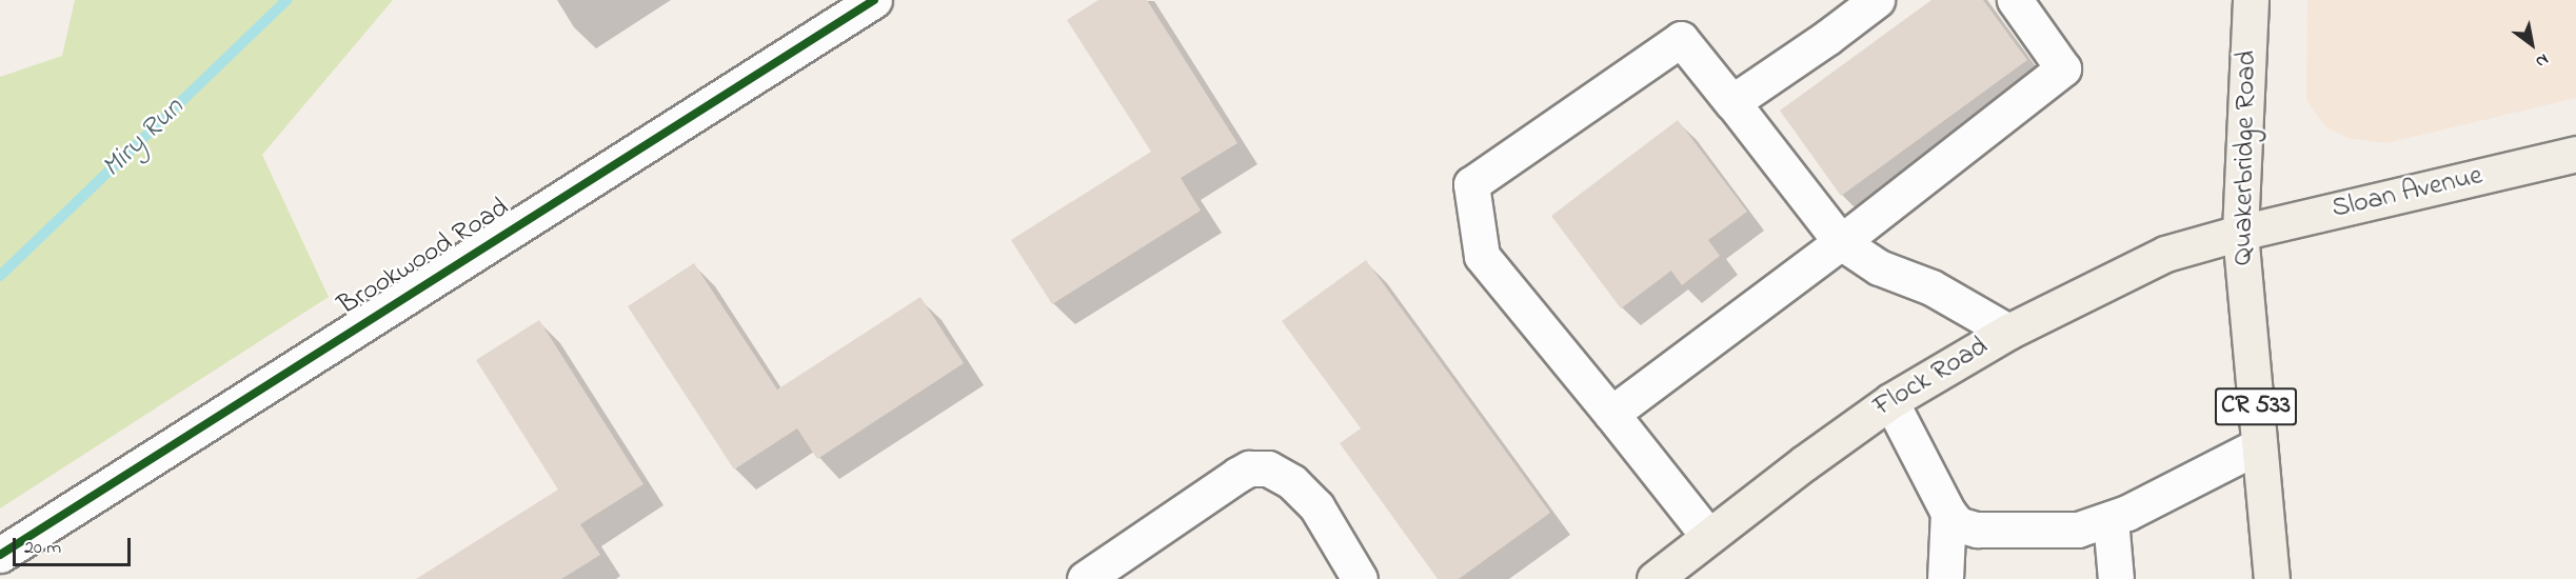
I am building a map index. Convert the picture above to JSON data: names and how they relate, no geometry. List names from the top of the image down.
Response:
{
  "streets": {
    "main road": [
      "Quakerbridge Road",
      "Sloan Avenue",
      "Flock Road",
      "CR 533"
    ],
    "street": ["Brookwood Road"]
  },
  "crossings": [
    ["Quakerbridge Road", "Sloan Avenue"],
    ["Quakerbridge Road", "Flock Road"],
    ["Sloan Avenue", "Flock Road"]
  ],
  "water": ["Miry Run"],
  "scale_bar": "20 m",
  "north": "bottom right"
}
